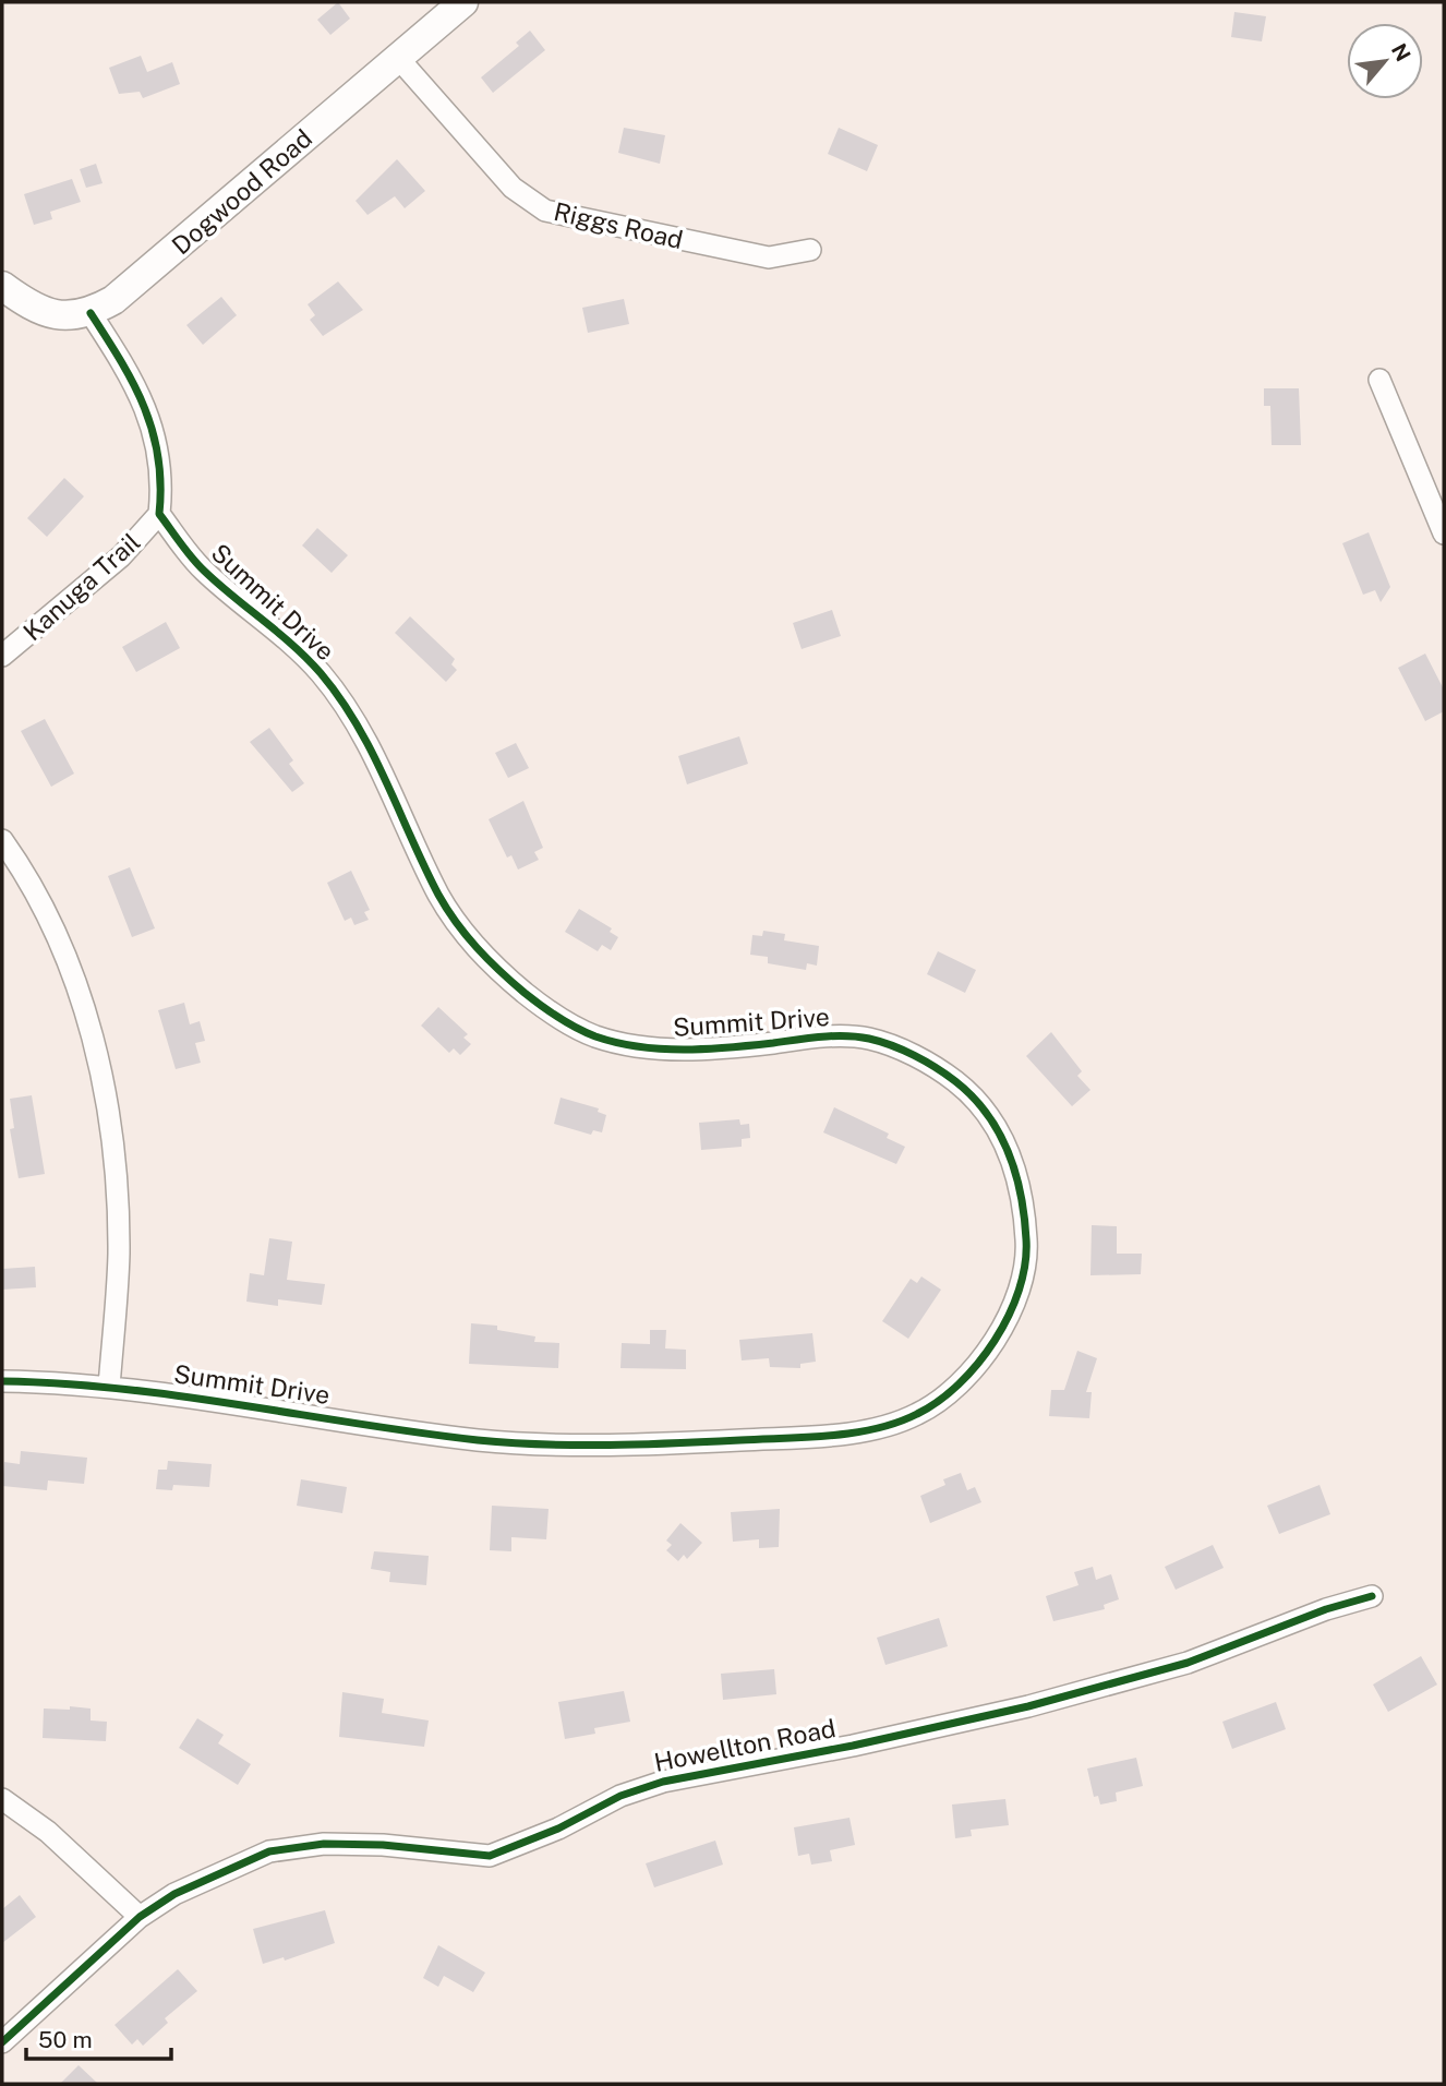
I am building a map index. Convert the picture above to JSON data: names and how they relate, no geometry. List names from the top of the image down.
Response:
{
  "streets": {
    "street": [
      "Dogwood Road",
      "Riggs Road",
      "Kanuga Trail",
      "Summit Drive",
      "Howellton Road"
    ]
  },
  "crossings": [
    ["Dogwood Road", "Riggs Road"],
    ["Kanuga Trail", "Summit Drive"]
  ],
  "scale_bar": "50 m",
  "north": "top right"
}
